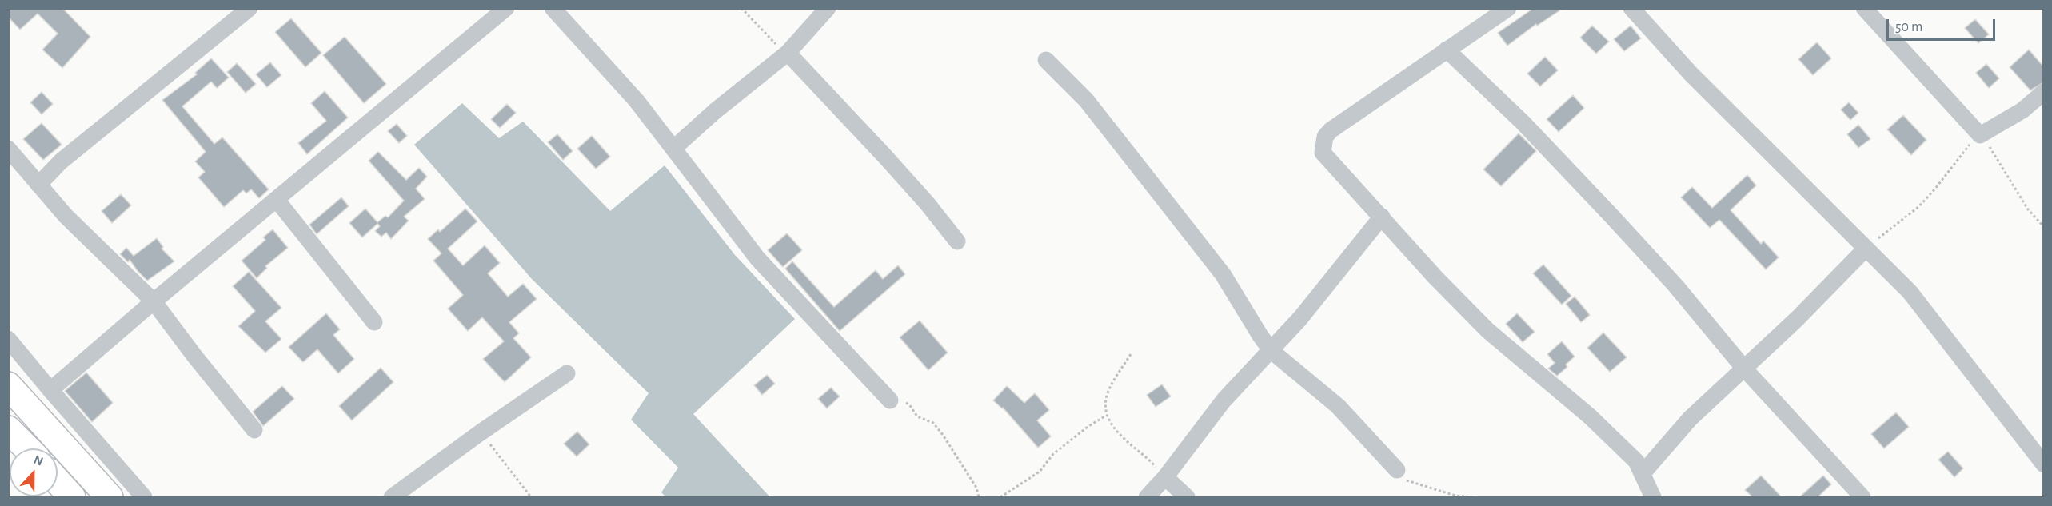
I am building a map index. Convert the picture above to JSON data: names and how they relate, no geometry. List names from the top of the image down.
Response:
{
  "scale_bar": "50 m",
  "north": "top"
}
